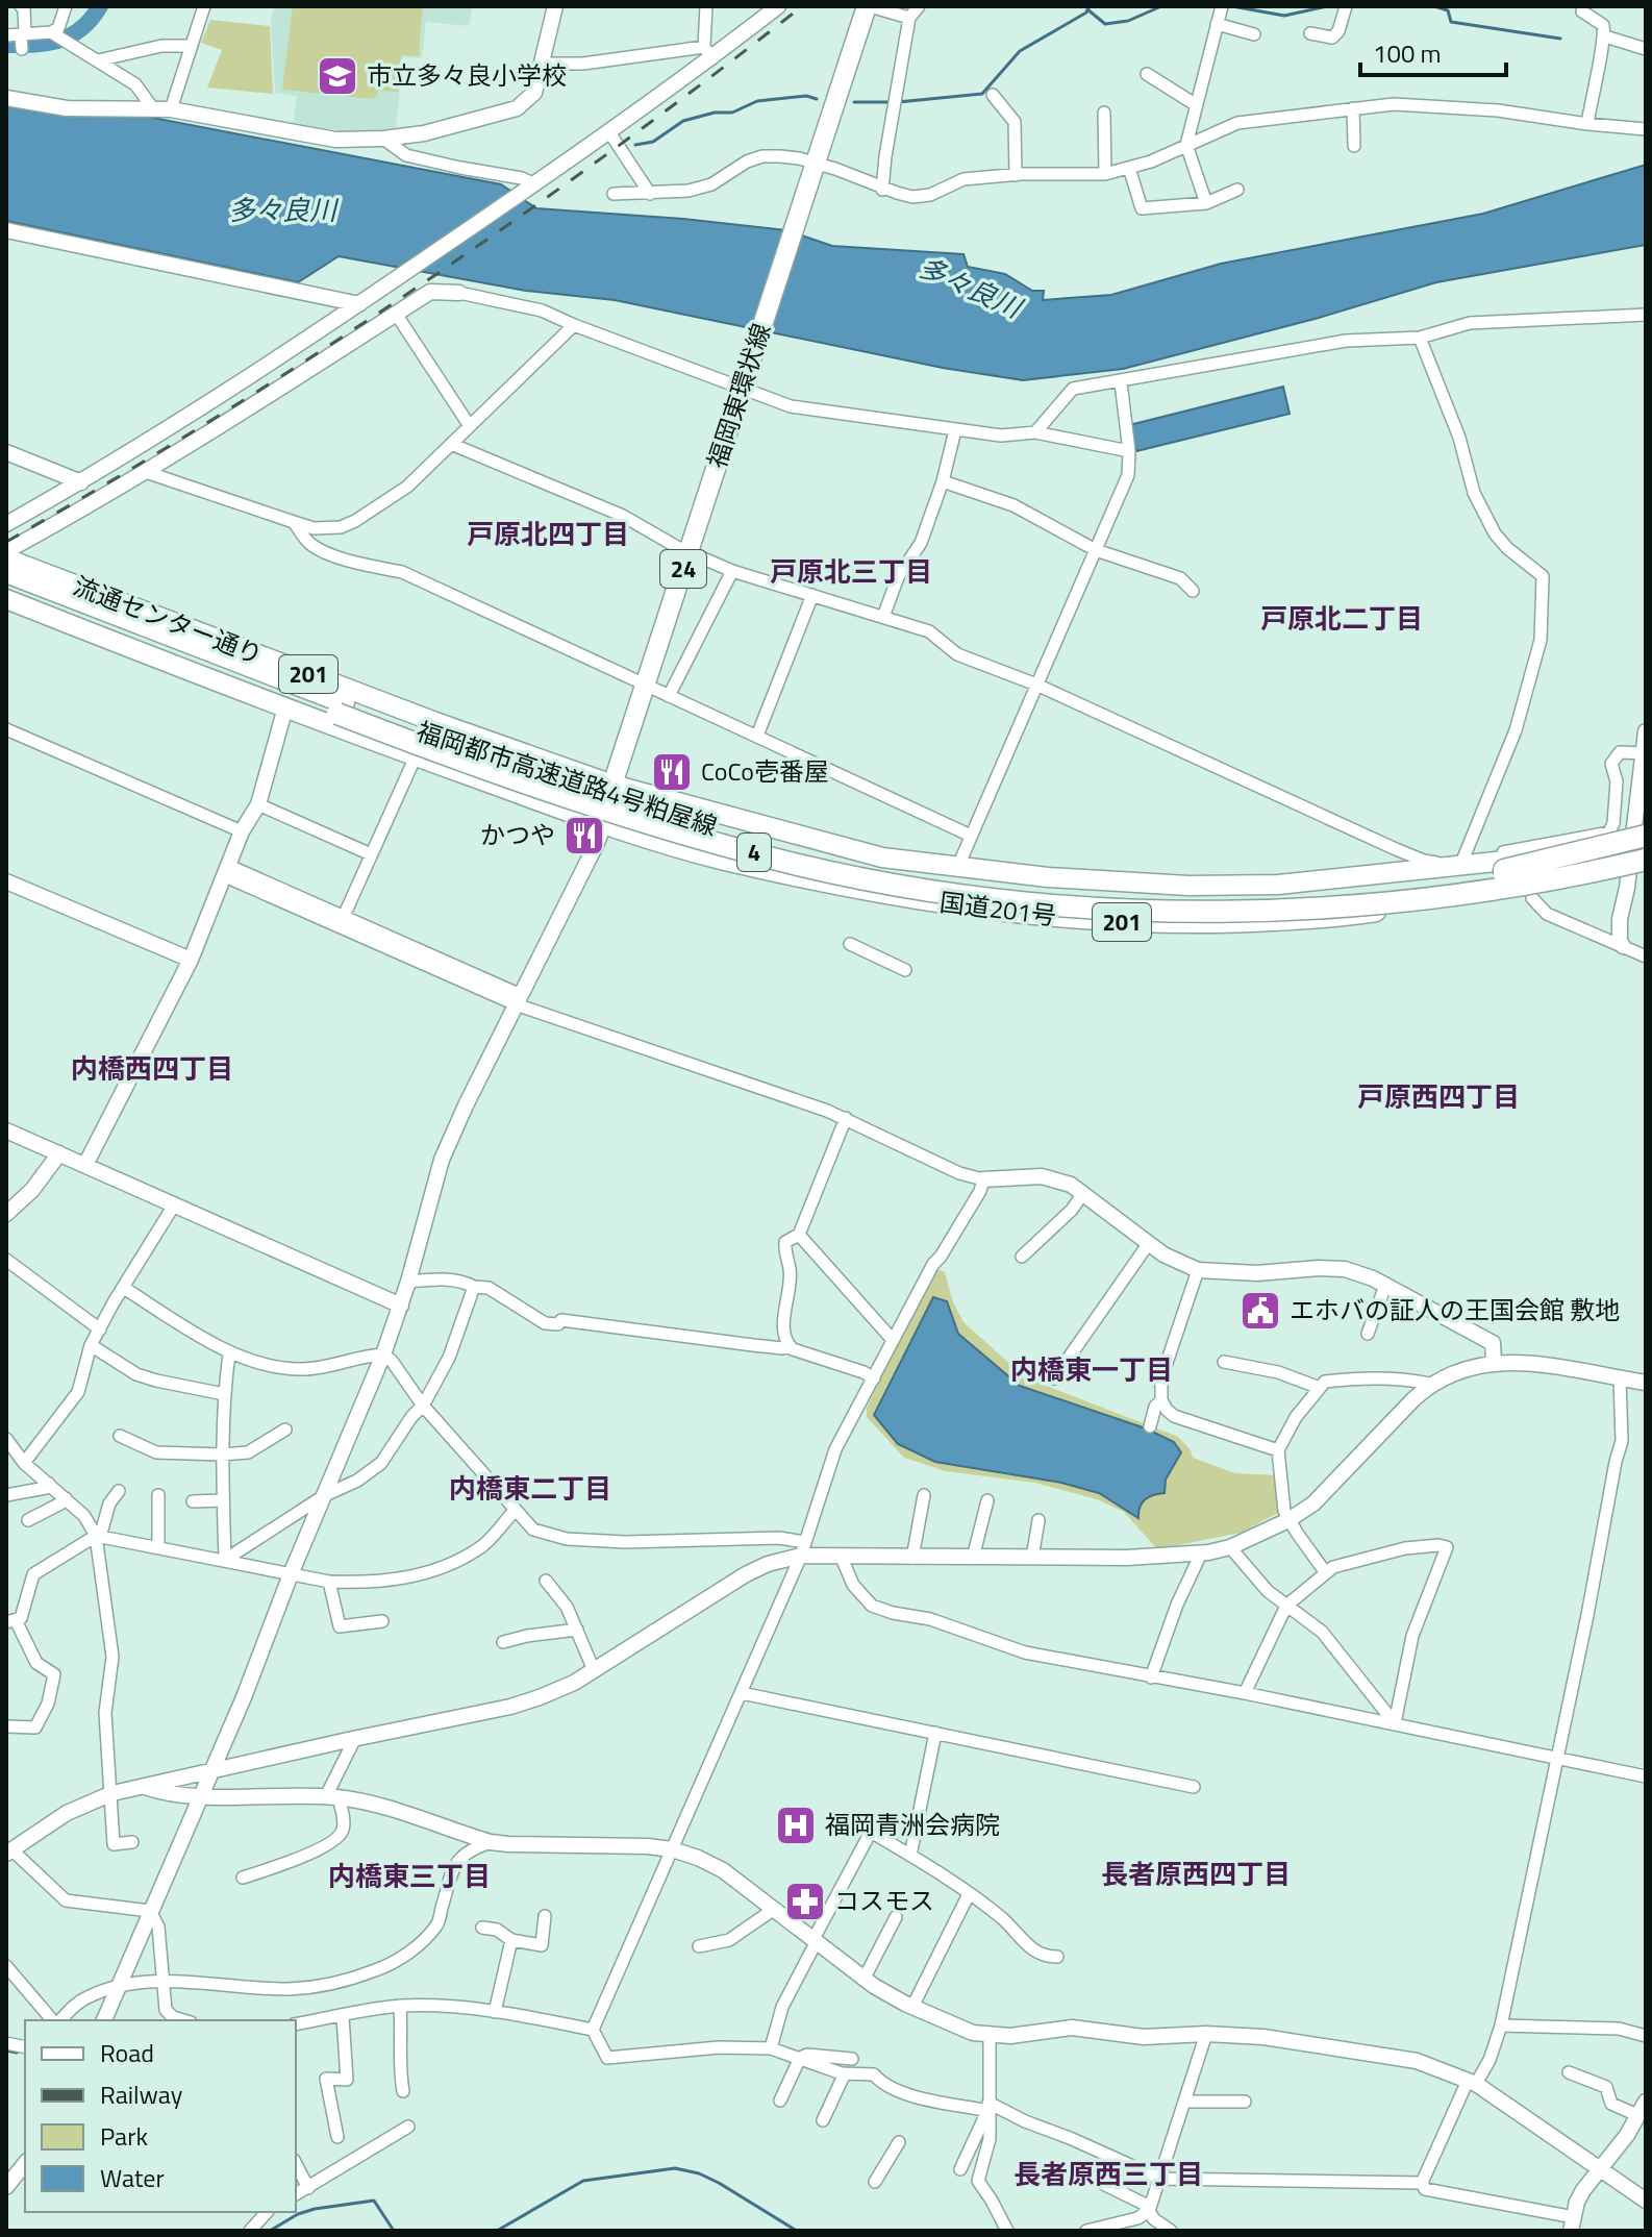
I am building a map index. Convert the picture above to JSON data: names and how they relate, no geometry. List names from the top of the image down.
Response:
{
  "streets": {
    "highway": ["福岡都市高速道路4号粕屋線", "4"],
    "main road": [
      "福岡東環状線",
      "24",
      "流通センター通り",
      "201",
      "国道201号"
    ]
  },
  "crossings": [
    ["福岡東環状線", "流通センター通り"],
    ["福岡東環状線", "国道201号"],
    ["流通センター通り", "国道201号"],
    ["福岡都市高速道路4号粕屋線", "国道201号"]
  ],
  "districts": [
    "戸原北四丁目",
    "戸原北三丁目",
    "戸原北二丁目",
    "内橋西四丁目",
    "戸原西四丁目",
    "内橋東一丁目",
    "内橋東二丁目",
    "長者原西四丁目",
    "内橋東三丁目",
    "長者原西三丁目"
  ],
  "water": ["多々良川"],
  "places": {
    "school or university": ["市立多々良小学校"],
    "restaurant": ["CoCo壱番屋", "かつや"],
    "public building": ["エホバの証人の王国会館 敷地"],
    "hospital": ["福岡青洲会病院"],
    "pharmacy": ["コスモス"]
  },
  "legend": [
    "Road",
    "Railway",
    "Park",
    "Water"
  ],
  "scale_bar": "100 m"
}
